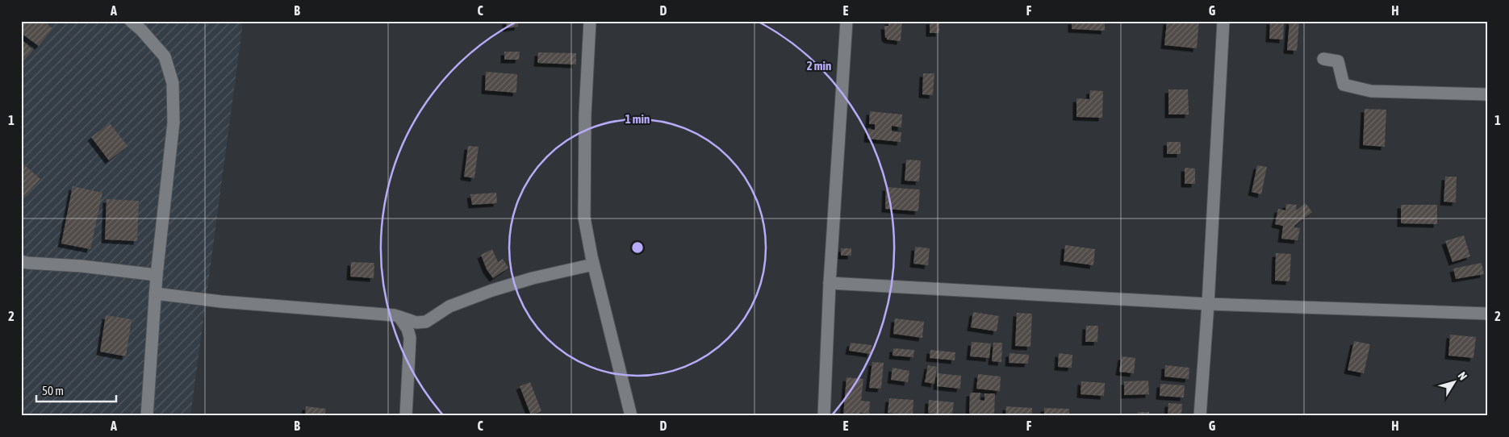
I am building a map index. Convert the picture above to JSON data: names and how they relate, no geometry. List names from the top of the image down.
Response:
{
  "scale_bar": "50 m",
  "north": "top right",
  "grid": {
    "columns": [
      "A",
      "B",
      "C",
      "D",
      "E",
      "F",
      "G",
      "H"
    ],
    "rows": ["1", "2"]
  },
  "rings": ["2 min", "1 min"]
}
